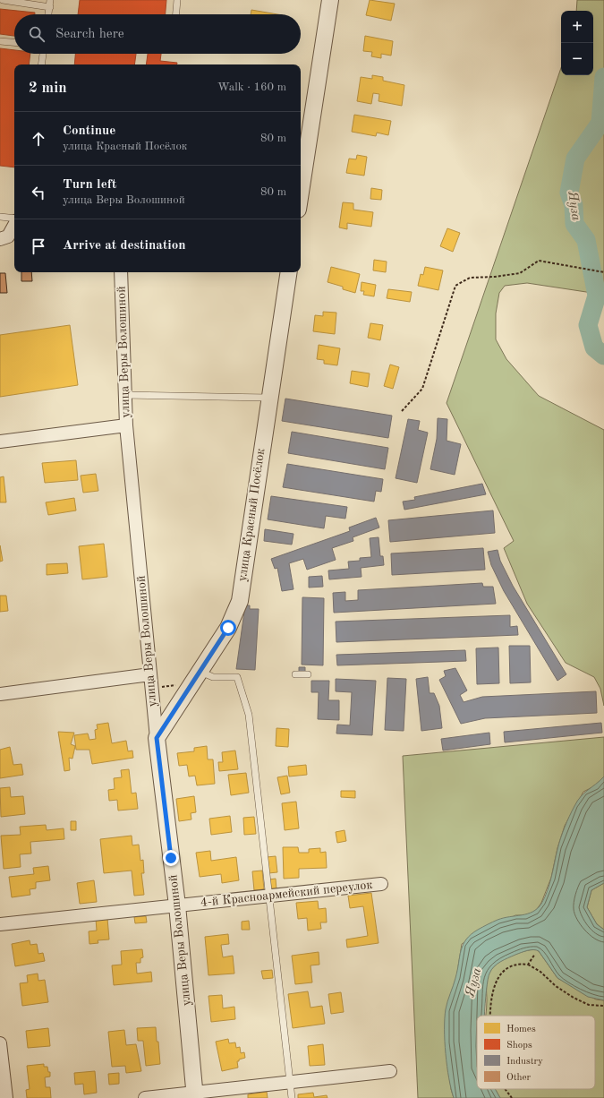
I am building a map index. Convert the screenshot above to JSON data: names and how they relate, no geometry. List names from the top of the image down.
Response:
{
  "streets": {
    "street": ["улица Веры Волошиной", "улица Красный Посёлок", "4-й Красноармейский переулок"]
  },
  "crossings": [
    ["улица Веры Волошиной", "улица Красный Посёлок"],
    ["улица Веры Волошиной", "4-й Красноармейский переулок"]
  ],
  "water": ["Яуза"],
  "legend": [
    "Homes",
    "Shops",
    "Industry",
    "Other"
  ],
  "page": {
    "map_buttons": ["+", "−"],
    "search": "Search here",
    "heading": ["2 min", "Walk · 160 m"],
    "list": [
      ["Continue", "улица Красный Посёлок", "80 m"],
      ["Turn left", "улица Веры Волошиной", "80 m"],
      "Arrive at destination"
    ]
  }
}
